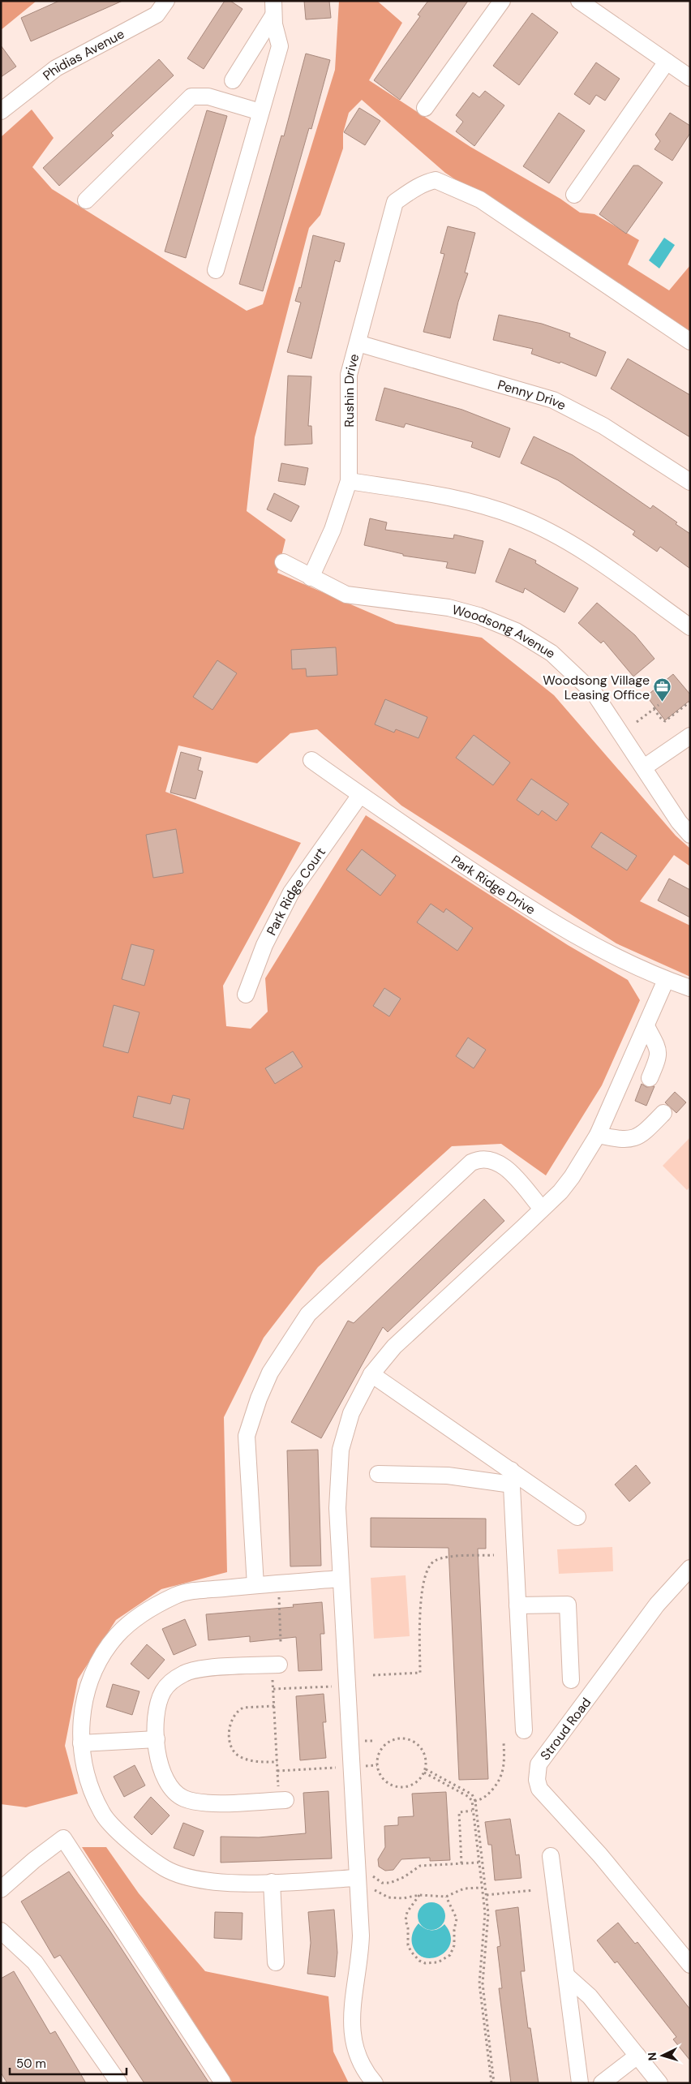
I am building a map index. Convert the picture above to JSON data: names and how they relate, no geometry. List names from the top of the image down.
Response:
{
  "streets": {
    "street": [
      "Phidias Avenue",
      "Rushin Drive",
      "Penny Drive",
      "Woodsong Avenue",
      "Park Ridge Drive",
      "Park Ridge Court",
      "Stroud Road"
    ]
  },
  "crossings": [
    ["Rushin Drive", "Penny Drive"],
    ["Rushin Drive", "Woodsong Avenue"],
    ["Park Ridge Drive", "Park Ridge Court"]
  ],
  "places": {
    "office": ["Woodsong Village Leasing Office"]
  },
  "scale_bar": "50 m",
  "north": "left"
}
